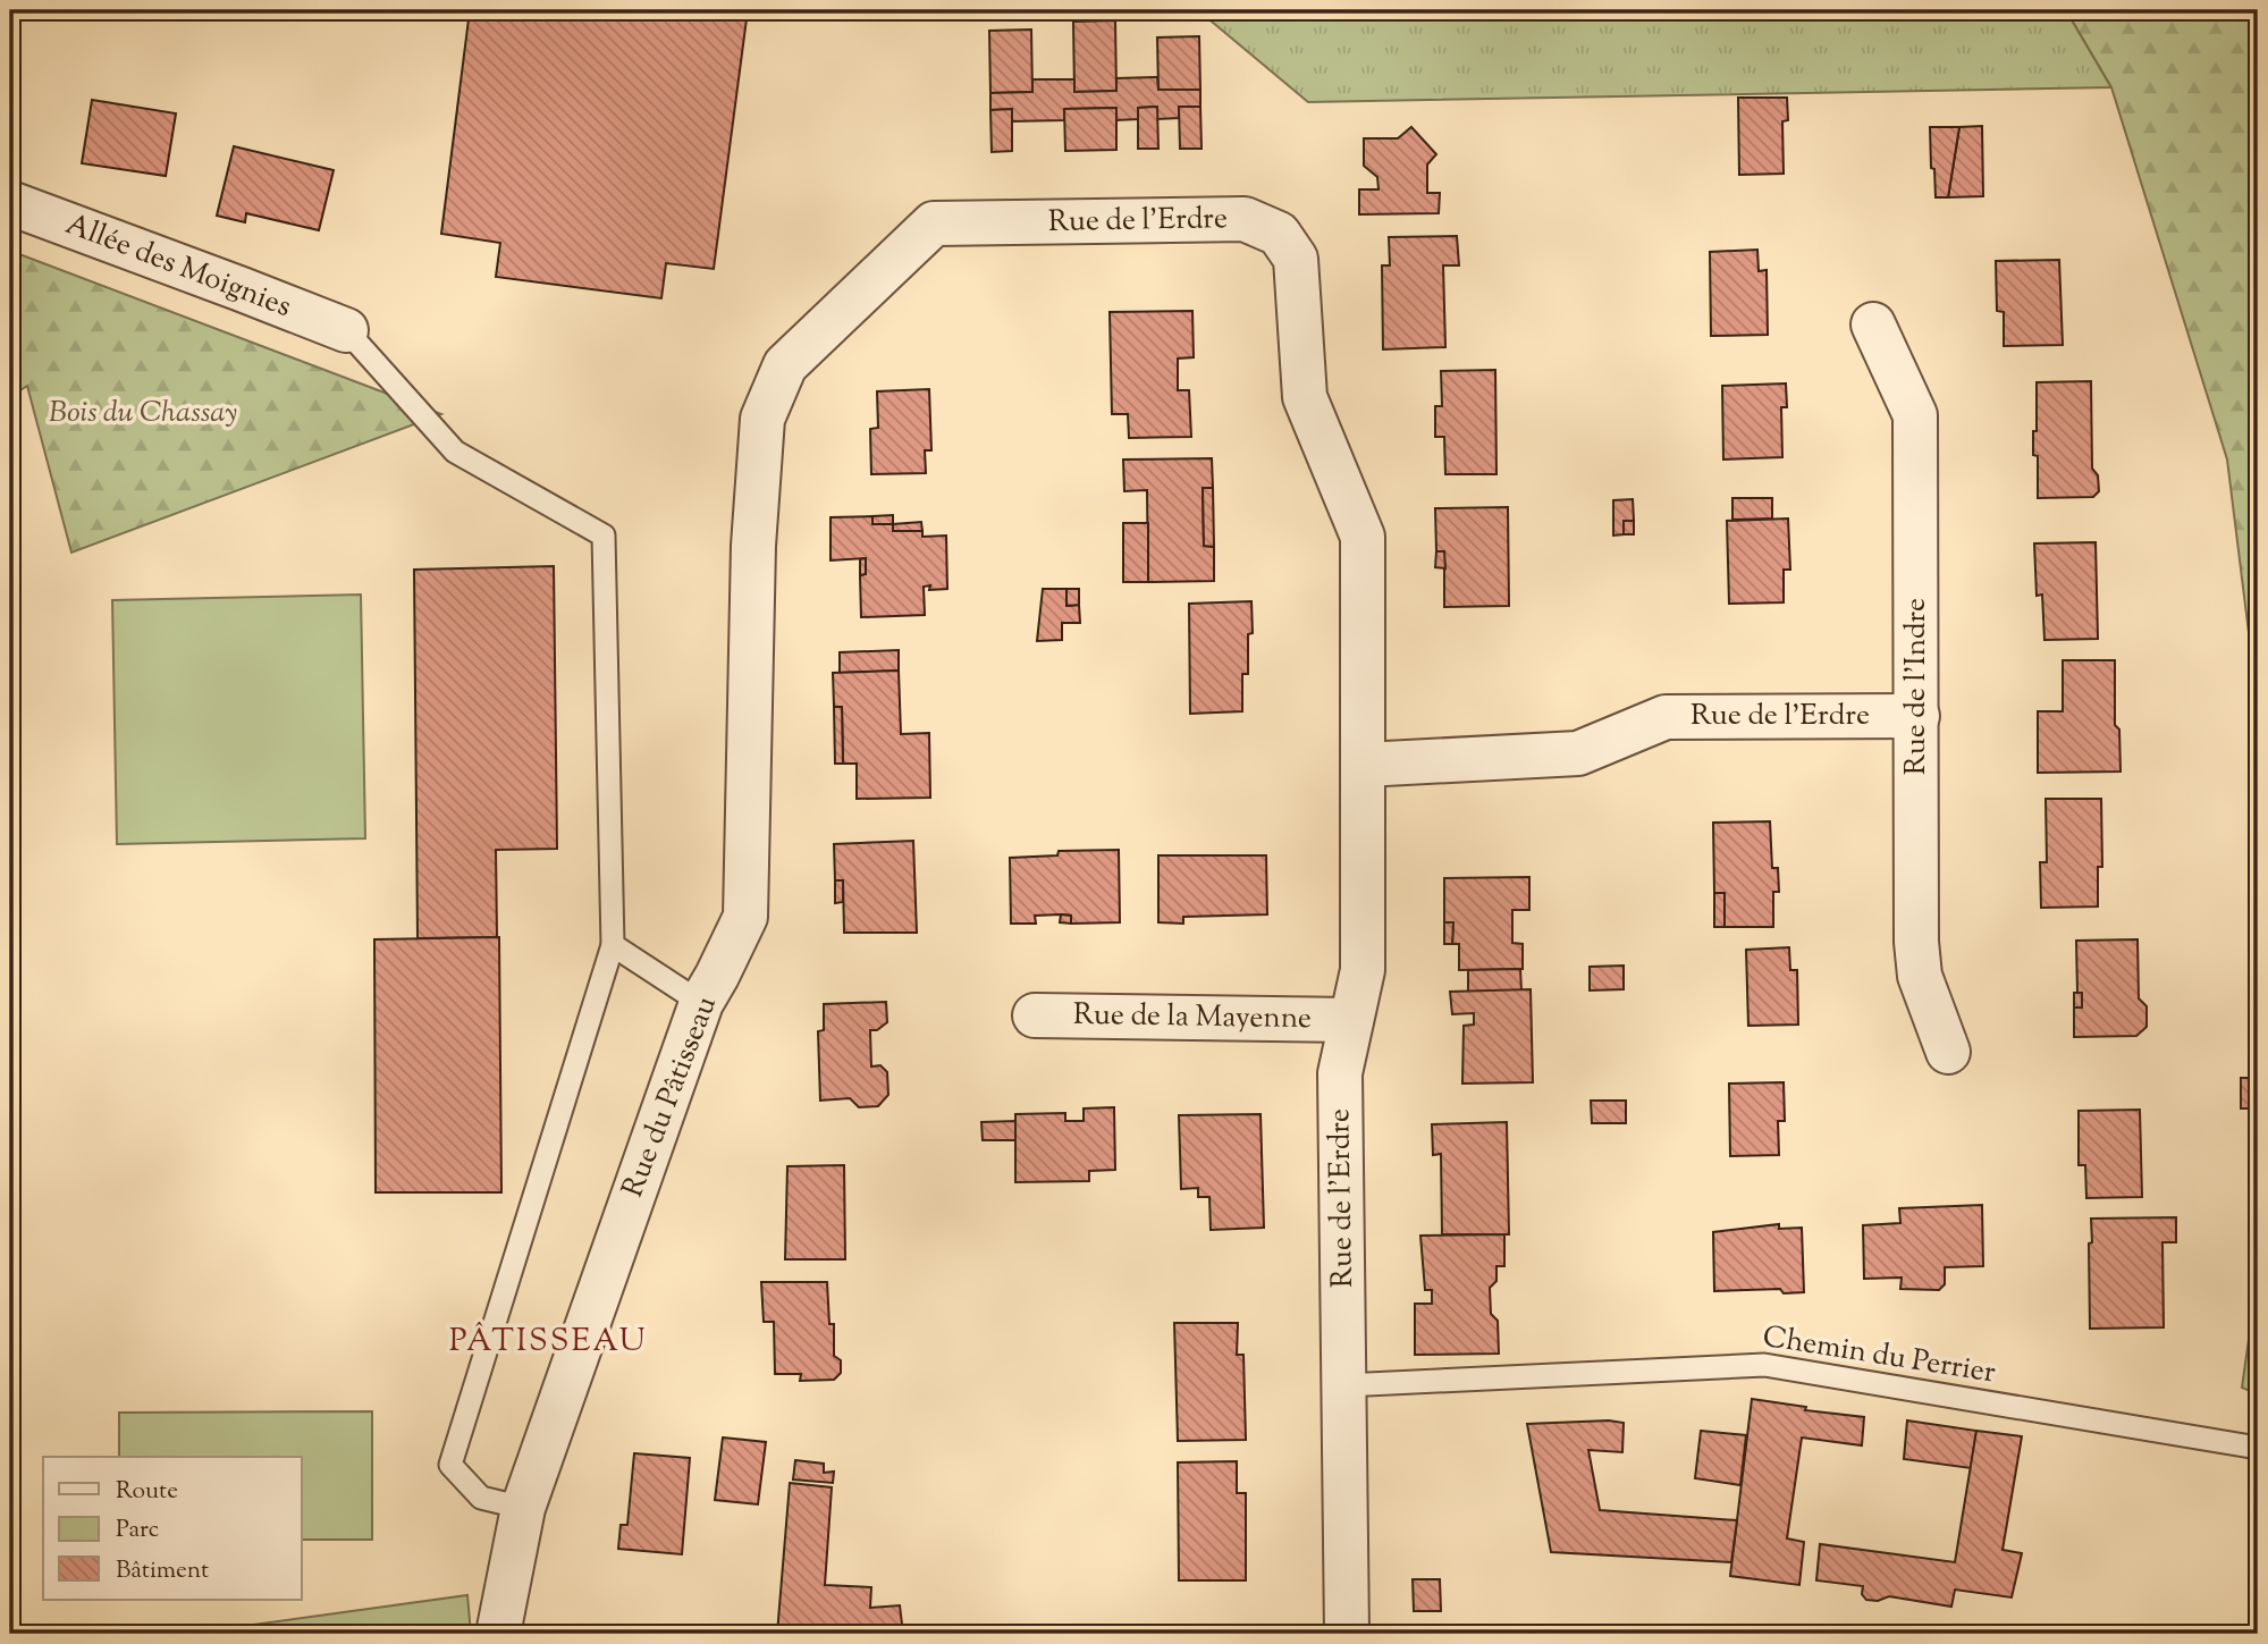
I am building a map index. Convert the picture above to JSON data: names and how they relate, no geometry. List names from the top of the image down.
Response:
{
  "streets": {
    "street": [
      "Rue de l'Erdre",
      "Allée des Moignies",
      "Rue de l'Indre",
      "Rue de la Mayenne",
      "Rue du Pâtisseau"
    ],
    "lane": ["Chemin du Perrier"]
  },
  "crossings": [
    ["Rue de l'Erdre", "Rue de l'Indre"],
    ["Rue de l'Erdre", "Rue de la Mayenne"],
    ["Rue de l'Erdre", "Rue du Pâtisseau"],
    ["Rue de l'Erdre", "Chemin du Perrier"]
  ],
  "districts": ["PÂTISSEAU"],
  "parks": ["Bois du Chassay"],
  "legend": ["Route", "Parc", "Bâtiment"]
}
